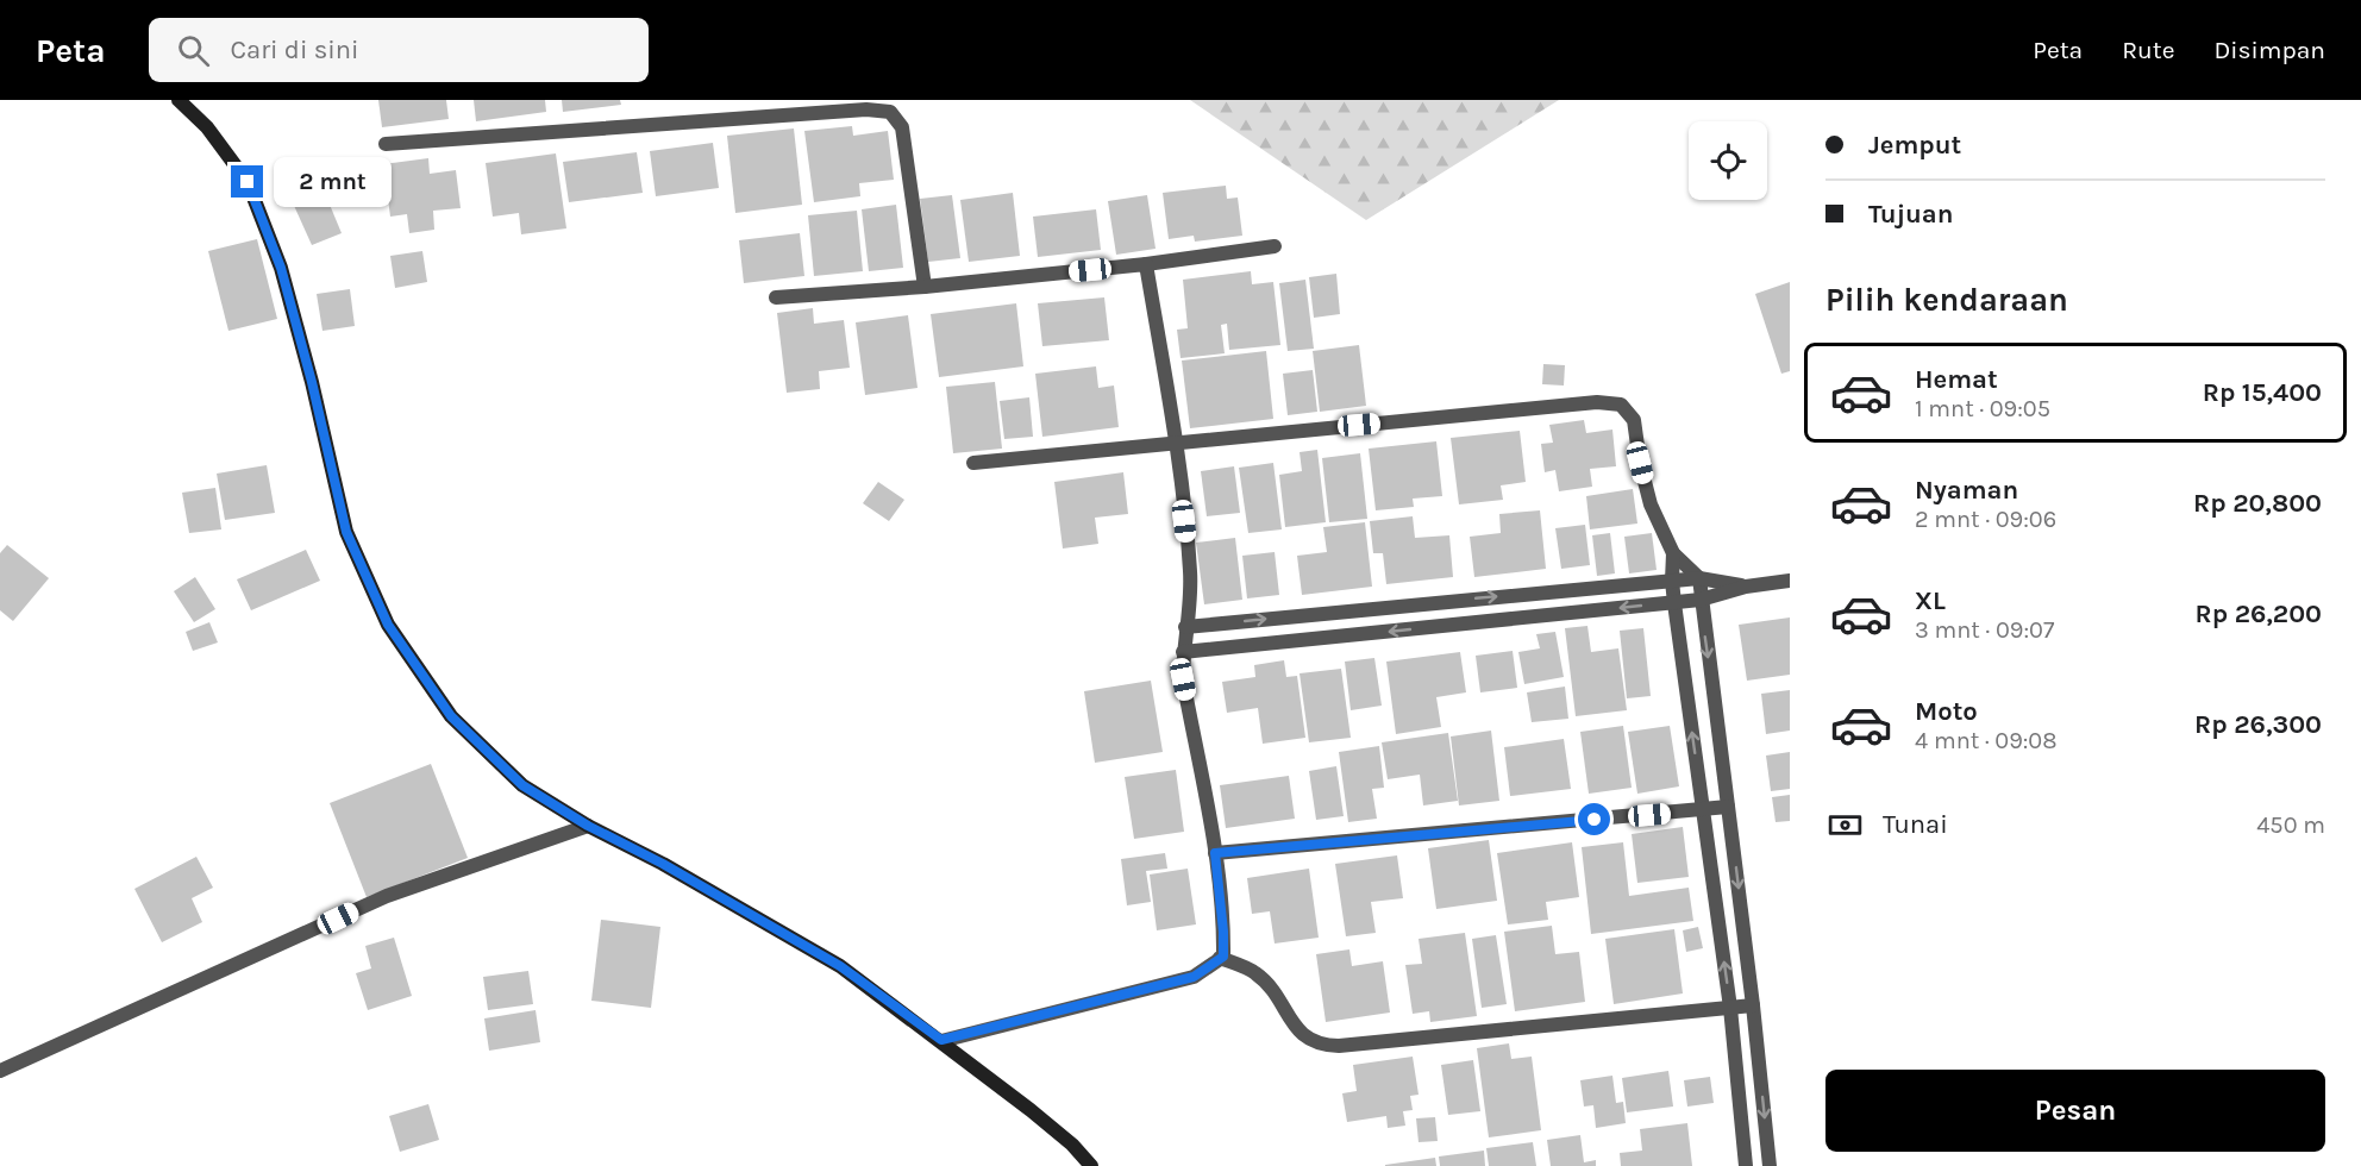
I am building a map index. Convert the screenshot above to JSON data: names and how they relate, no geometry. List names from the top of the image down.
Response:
{
  "page": {
    "header": "Peta",
    "search": "Cari di sini",
    "nav": ["Peta", "Rute", "Disimpan"],
    "banner": ["Jemput", "Tujuan"],
    "bubble": "2 mnt",
    "heading": "Pilih kendaraan",
    "list": [
      {
        "name": "Hemat",
        "note": "1 mnt · 09:05",
        "value": "Rp 15,400"
      },
      {
        "name": "Nyaman",
        "note": "2 mnt · 09:06",
        "value": "Rp 20,800"
      },
      {
        "name": "XL",
        "note": "3 mnt · 09:07",
        "value": "Rp 26,200"
      },
      {
        "name": "Moto",
        "note": "4 mnt · 09:08",
        "value": "Rp 26,300"
      }
    ],
    "pay": ["Tunai", "450 m"],
    "buttons": "Pesan"
  }
}
